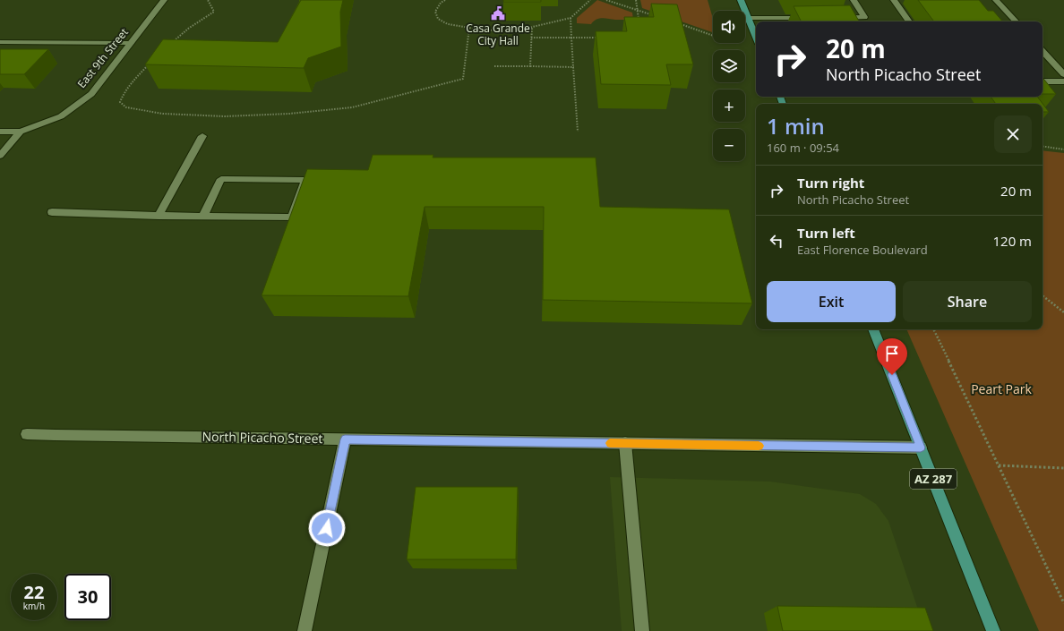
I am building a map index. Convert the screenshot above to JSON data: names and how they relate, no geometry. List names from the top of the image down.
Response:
{
  "streets": {
    "main road": ["AZ 287"],
    "street": ["East 9th Street", "North Picacho Street"]
  },
  "crossings": [
    ["North Picacho Street", "AZ 287"]
  ],
  "parks": ["Peart Park"],
  "places": {
    "public building": ["Casa Grande City Hall"]
  },
  "page": {
    "map_buttons": ["+", "−"],
    "turn": ["20 m", "North Picacho Street"],
    "heading": ["1 min", "160 m · 09:54"],
    "list": [
      {
        "name": "Turn right",
        "note": "North Picacho Street",
        "value": "20 m"
      },
      {
        "name": "Turn left",
        "note": "East Florence Boulevard",
        "value": "120 m"
      }
    ],
    "buttons": ["Exit", "Share"],
    "speed": "22 km/h",
    "limit": "30"
  }
}
